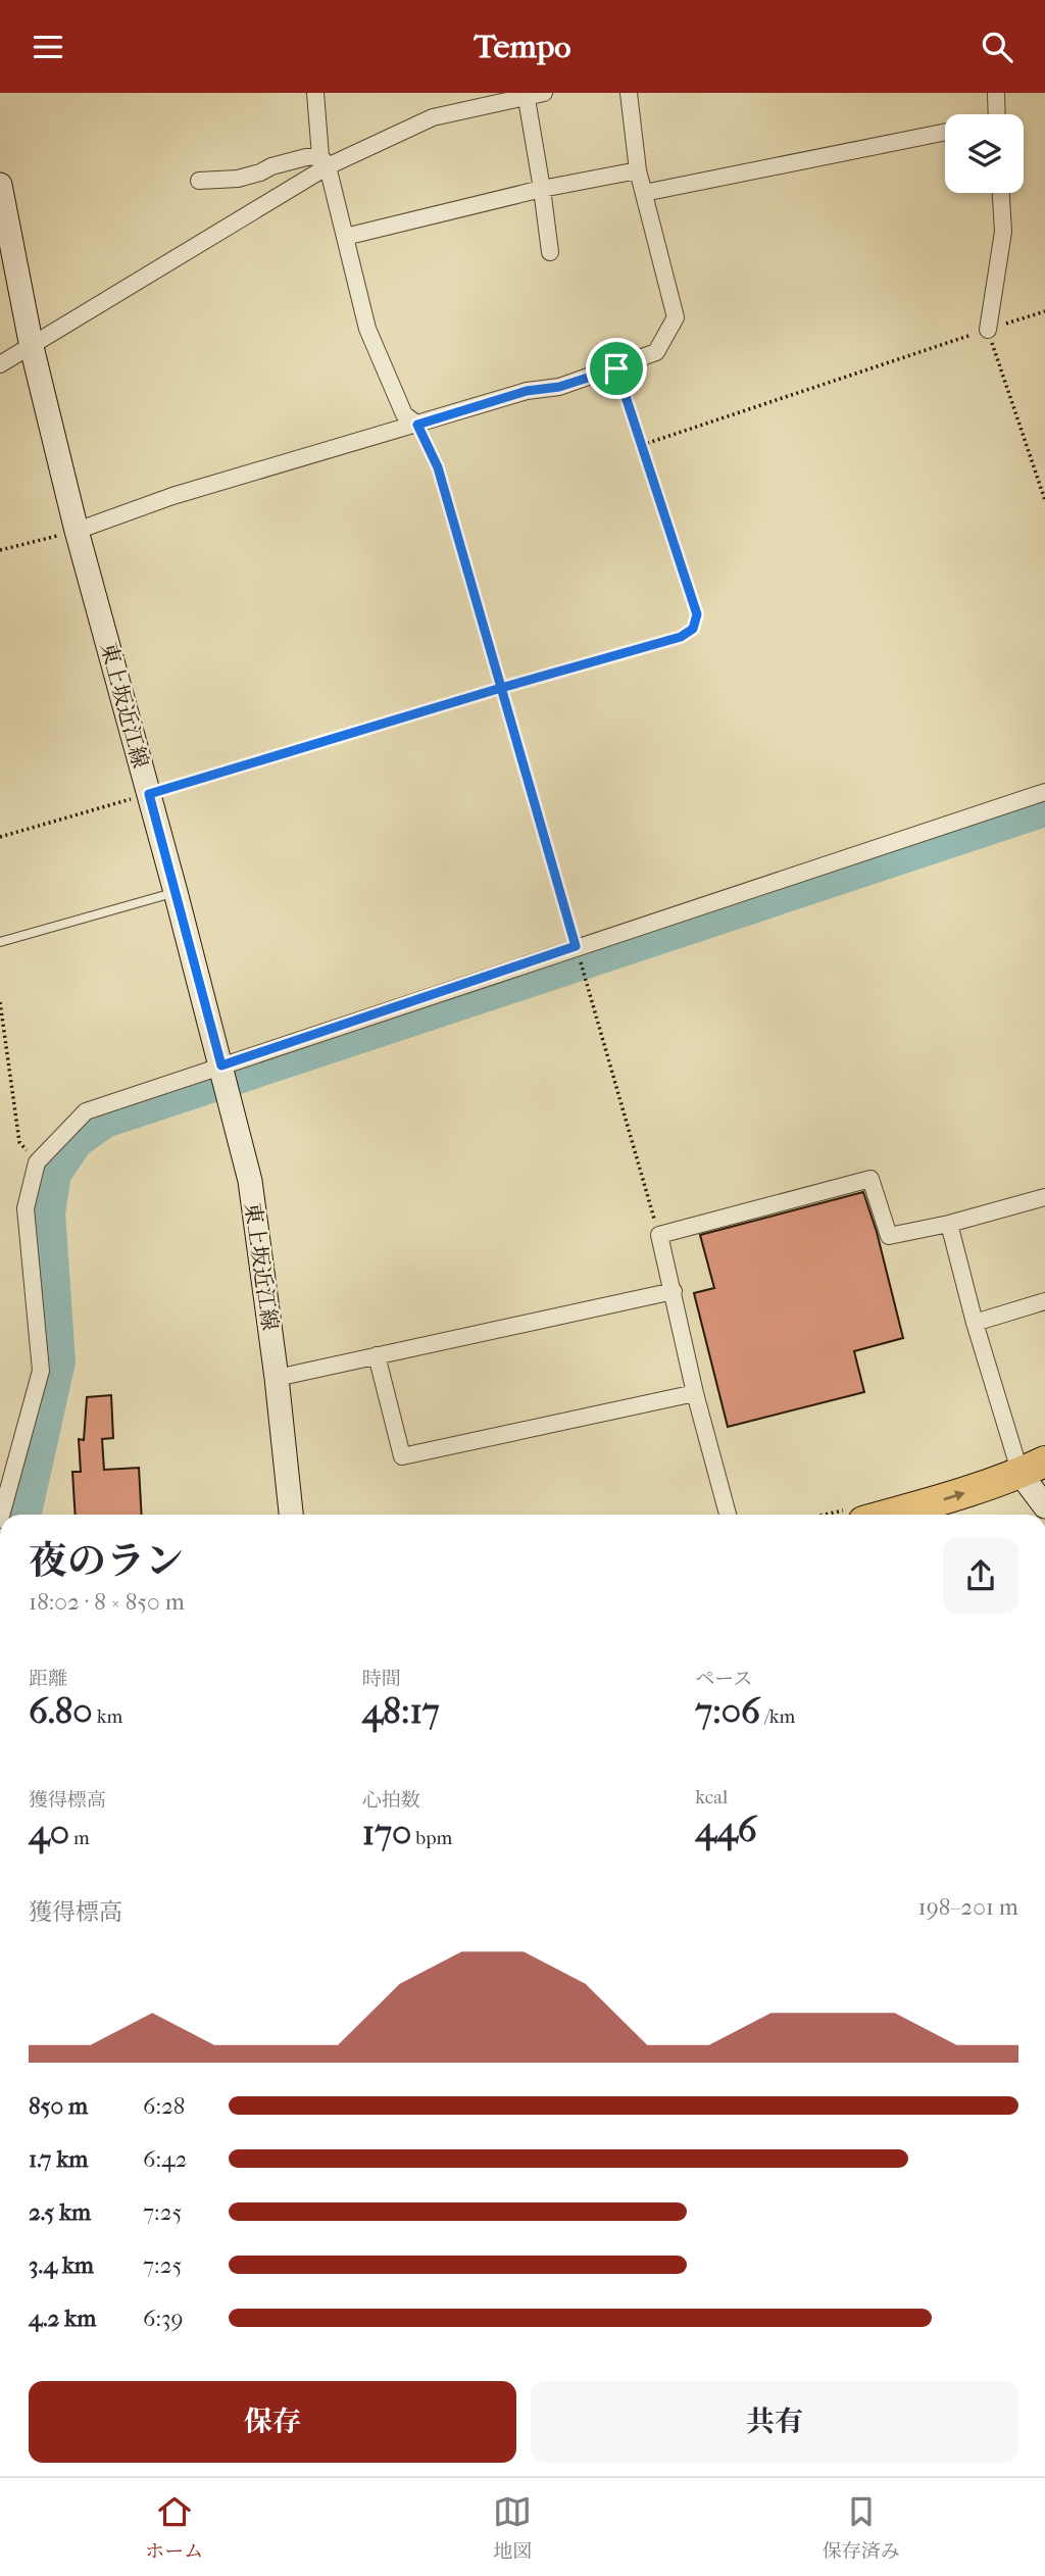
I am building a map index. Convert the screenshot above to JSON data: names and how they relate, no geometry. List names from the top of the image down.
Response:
{
  "streets": {
    "main road": ["東上坂近江線"]
  },
  "page": {
    "header": "Tempo",
    "heading": ["夜のラン", "18:02 · 8 × 850 m"],
    "stats": [
      ["距離", "6.80 km"],
      ["時間", "48:17"],
      ["ペース", "7:06 /km"],
      ["獲得標高", "40 m"],
      ["心拍数", "170 bpm"],
      ["kcal", "446"]
    ],
    "chart": ["獲得標高", "198–201 m"],
    "list": [
      {
        "name": "850 m",
        "note": "6:28"
      },
      {
        "name": "1.7 km",
        "note": "6:42"
      },
      {
        "name": "2.5 km",
        "note": "7:25"
      },
      {
        "name": "3.4 km",
        "note": "7:25"
      },
      {
        "name": "4.2 km",
        "note": "6:39"
      }
    ],
    "buttons": ["保存", "共有"],
    "tabs": ["ホーム", "地図", "保存済み"]
  }
}
